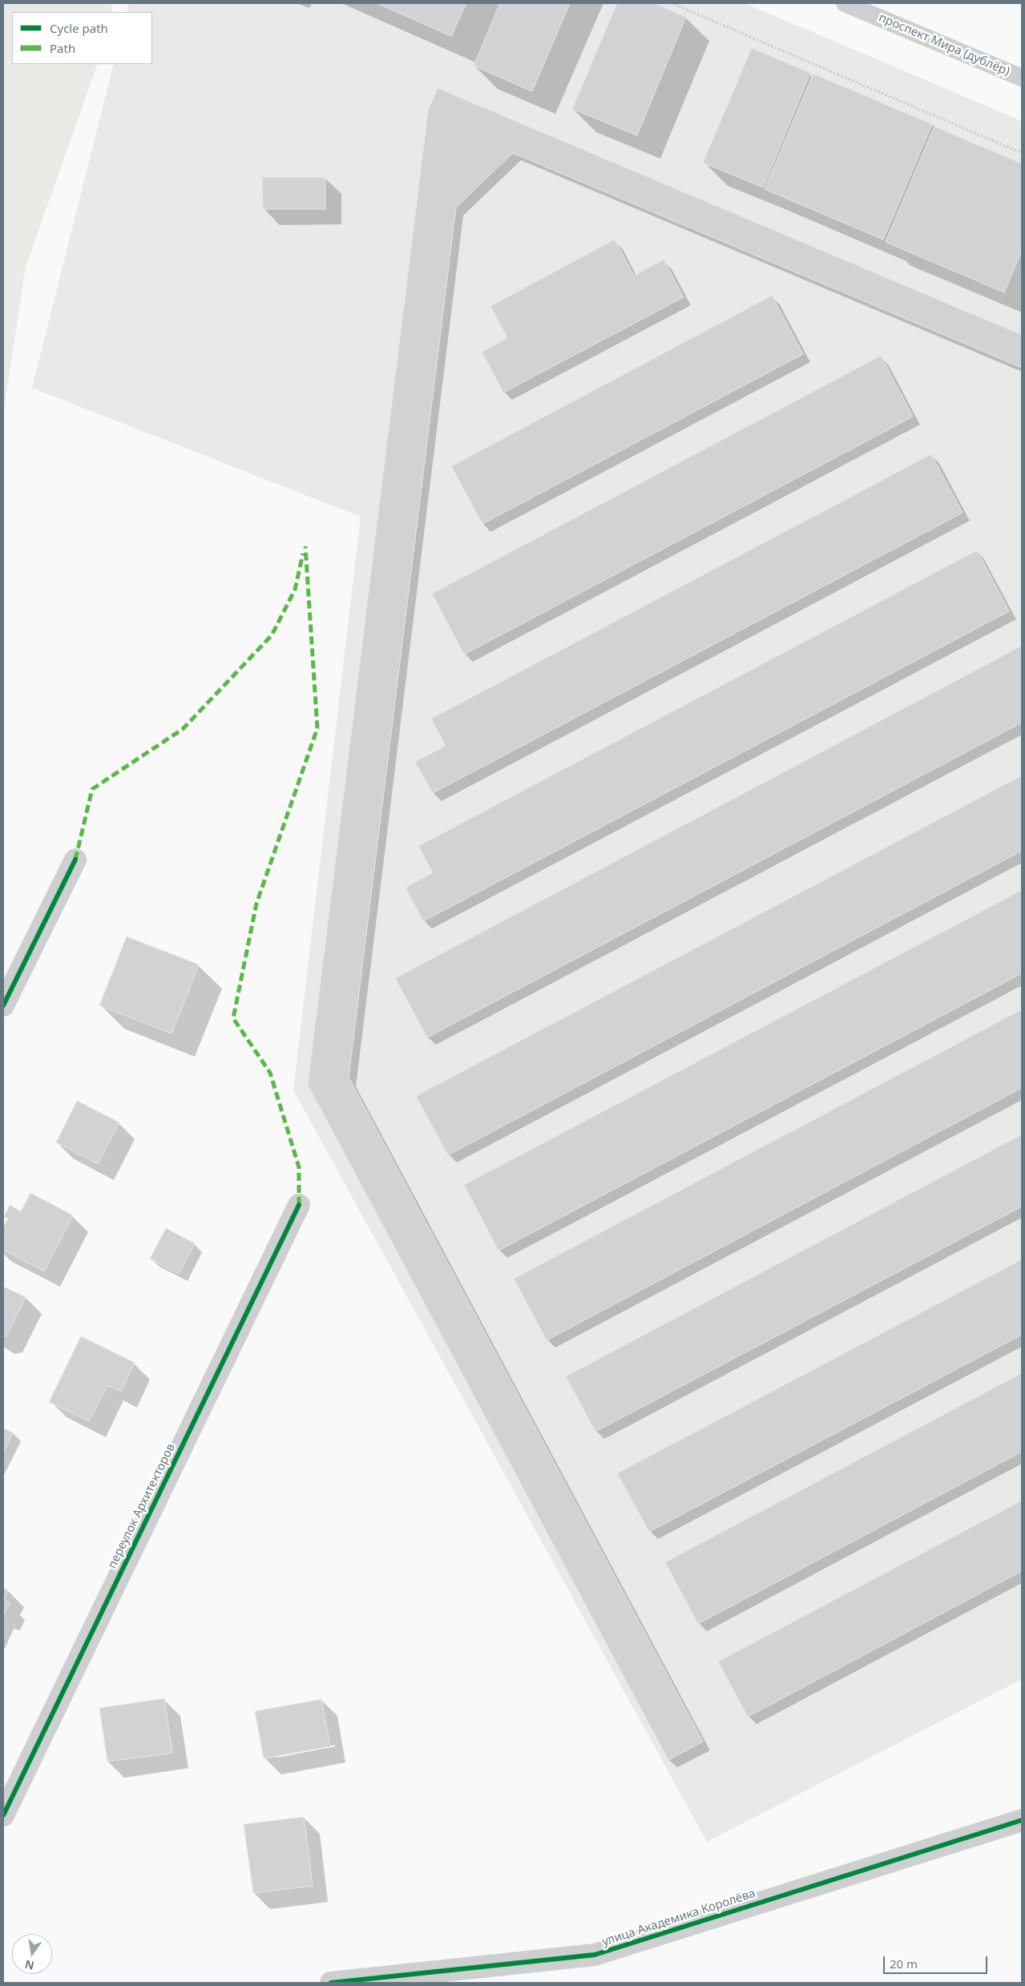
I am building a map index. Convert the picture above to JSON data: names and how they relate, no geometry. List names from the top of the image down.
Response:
{
  "streets": {
    "street": ["переулок Архитекторов", "улица Академика Королёва"],
    "lane": ["проспект Мира (дублёр)"]
  },
  "legend": ["Cycle path", "Path"],
  "scale_bar": "20 m",
  "north": "bottom"
}
